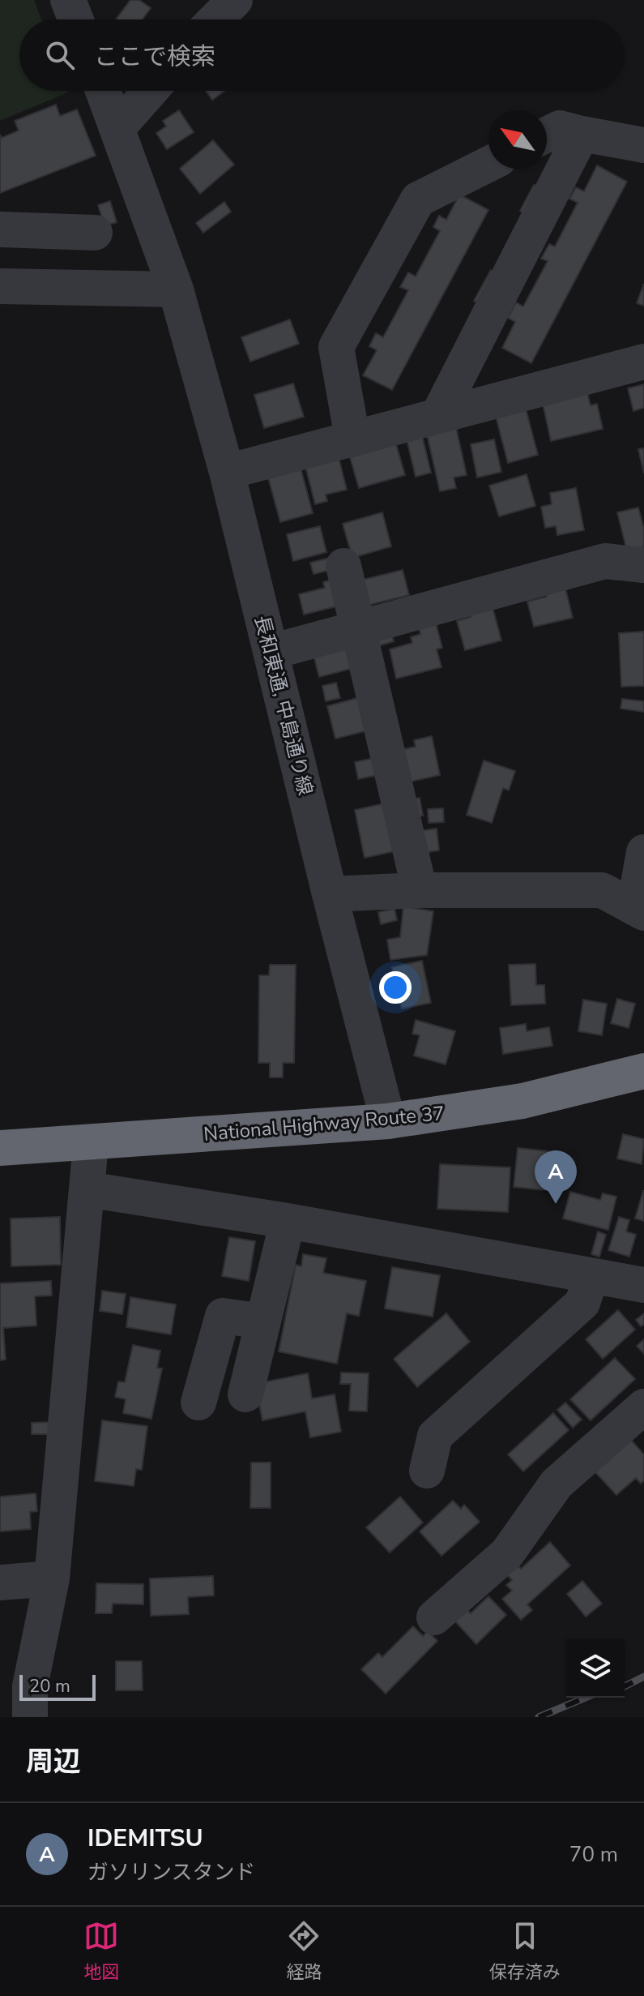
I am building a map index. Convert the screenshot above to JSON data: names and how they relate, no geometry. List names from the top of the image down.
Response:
{
  "streets": {
    "highway": ["National Highway Route 37"],
    "street": ["長和東通, 中島通り線"]
  },
  "crossings": [
    ["長和東通, 中島通り線", "National Highway Route 37"]
  ],
  "scale_bar": "20 m",
  "north": "top left",
  "page": {
    "search": "ここで検索",
    "pins": "A",
    "scale": "20 m",
    "heading": "周辺",
    "list": [
      {
        "mark": "A",
        "name": "IDEMITSU",
        "note": "ガソリンスタンド",
        "value": "70 m"
      }
    ],
    "nav": ["地図", "経路", "保存済み"]
  }
}
